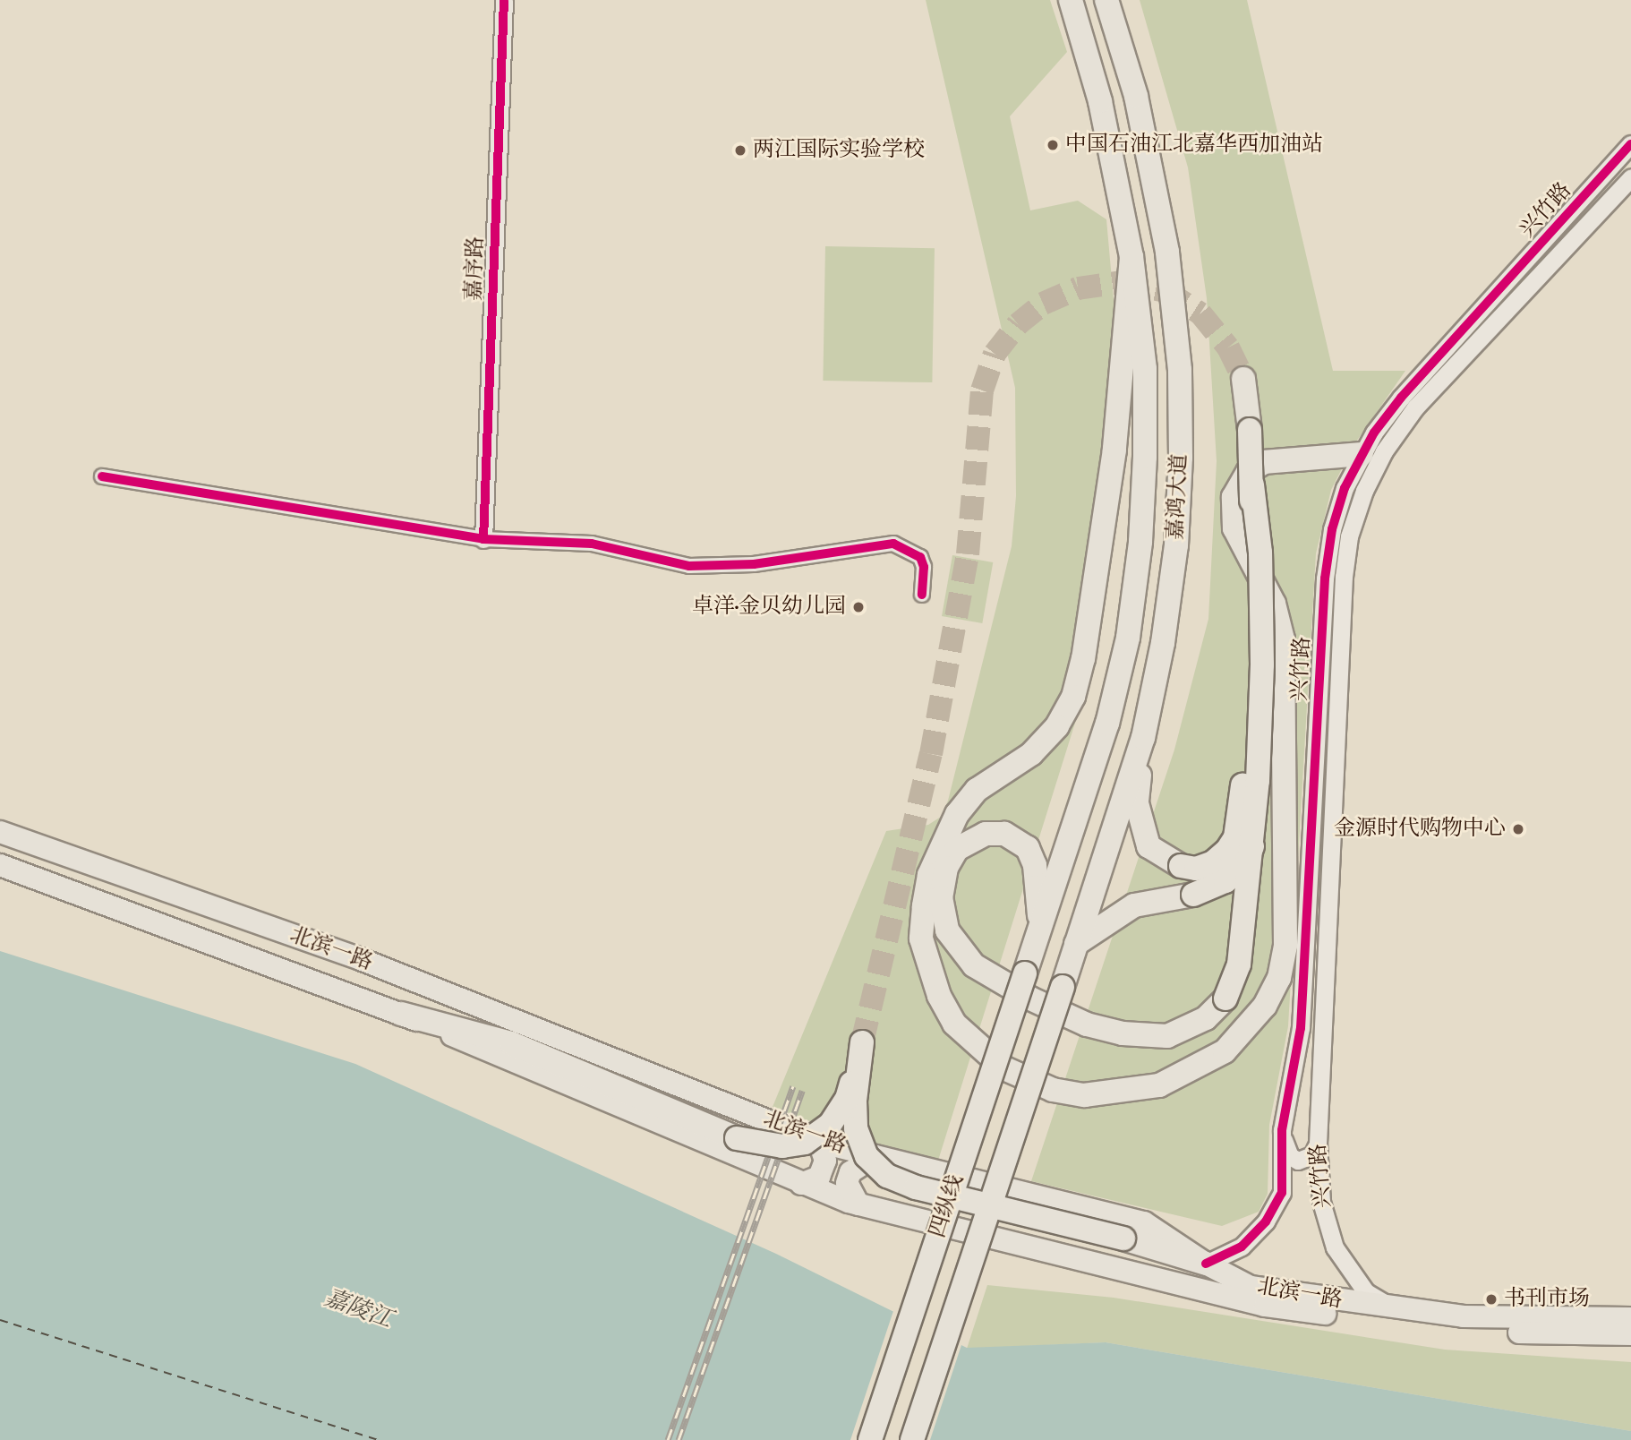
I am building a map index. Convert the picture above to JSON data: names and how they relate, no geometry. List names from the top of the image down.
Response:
{
  "streets": {
    "highway": ["嘉鸿大道", "四纵线"],
    "main road": ["北滨一路"],
    "street": ["兴竹路", "嘉序路"]
  },
  "crossings": [
    ["兴竹路", "北滨一路"],
    ["嘉鸿大道", "四纵线"]
  ],
  "water": ["嘉陵江"],
  "places": [
    "中国石油江北嘉华西加油站",
    "两江国际实验学校",
    "卓洋·金贝幼儿园",
    "金源时代购物中心",
    "书刊市场"
  ]
}
